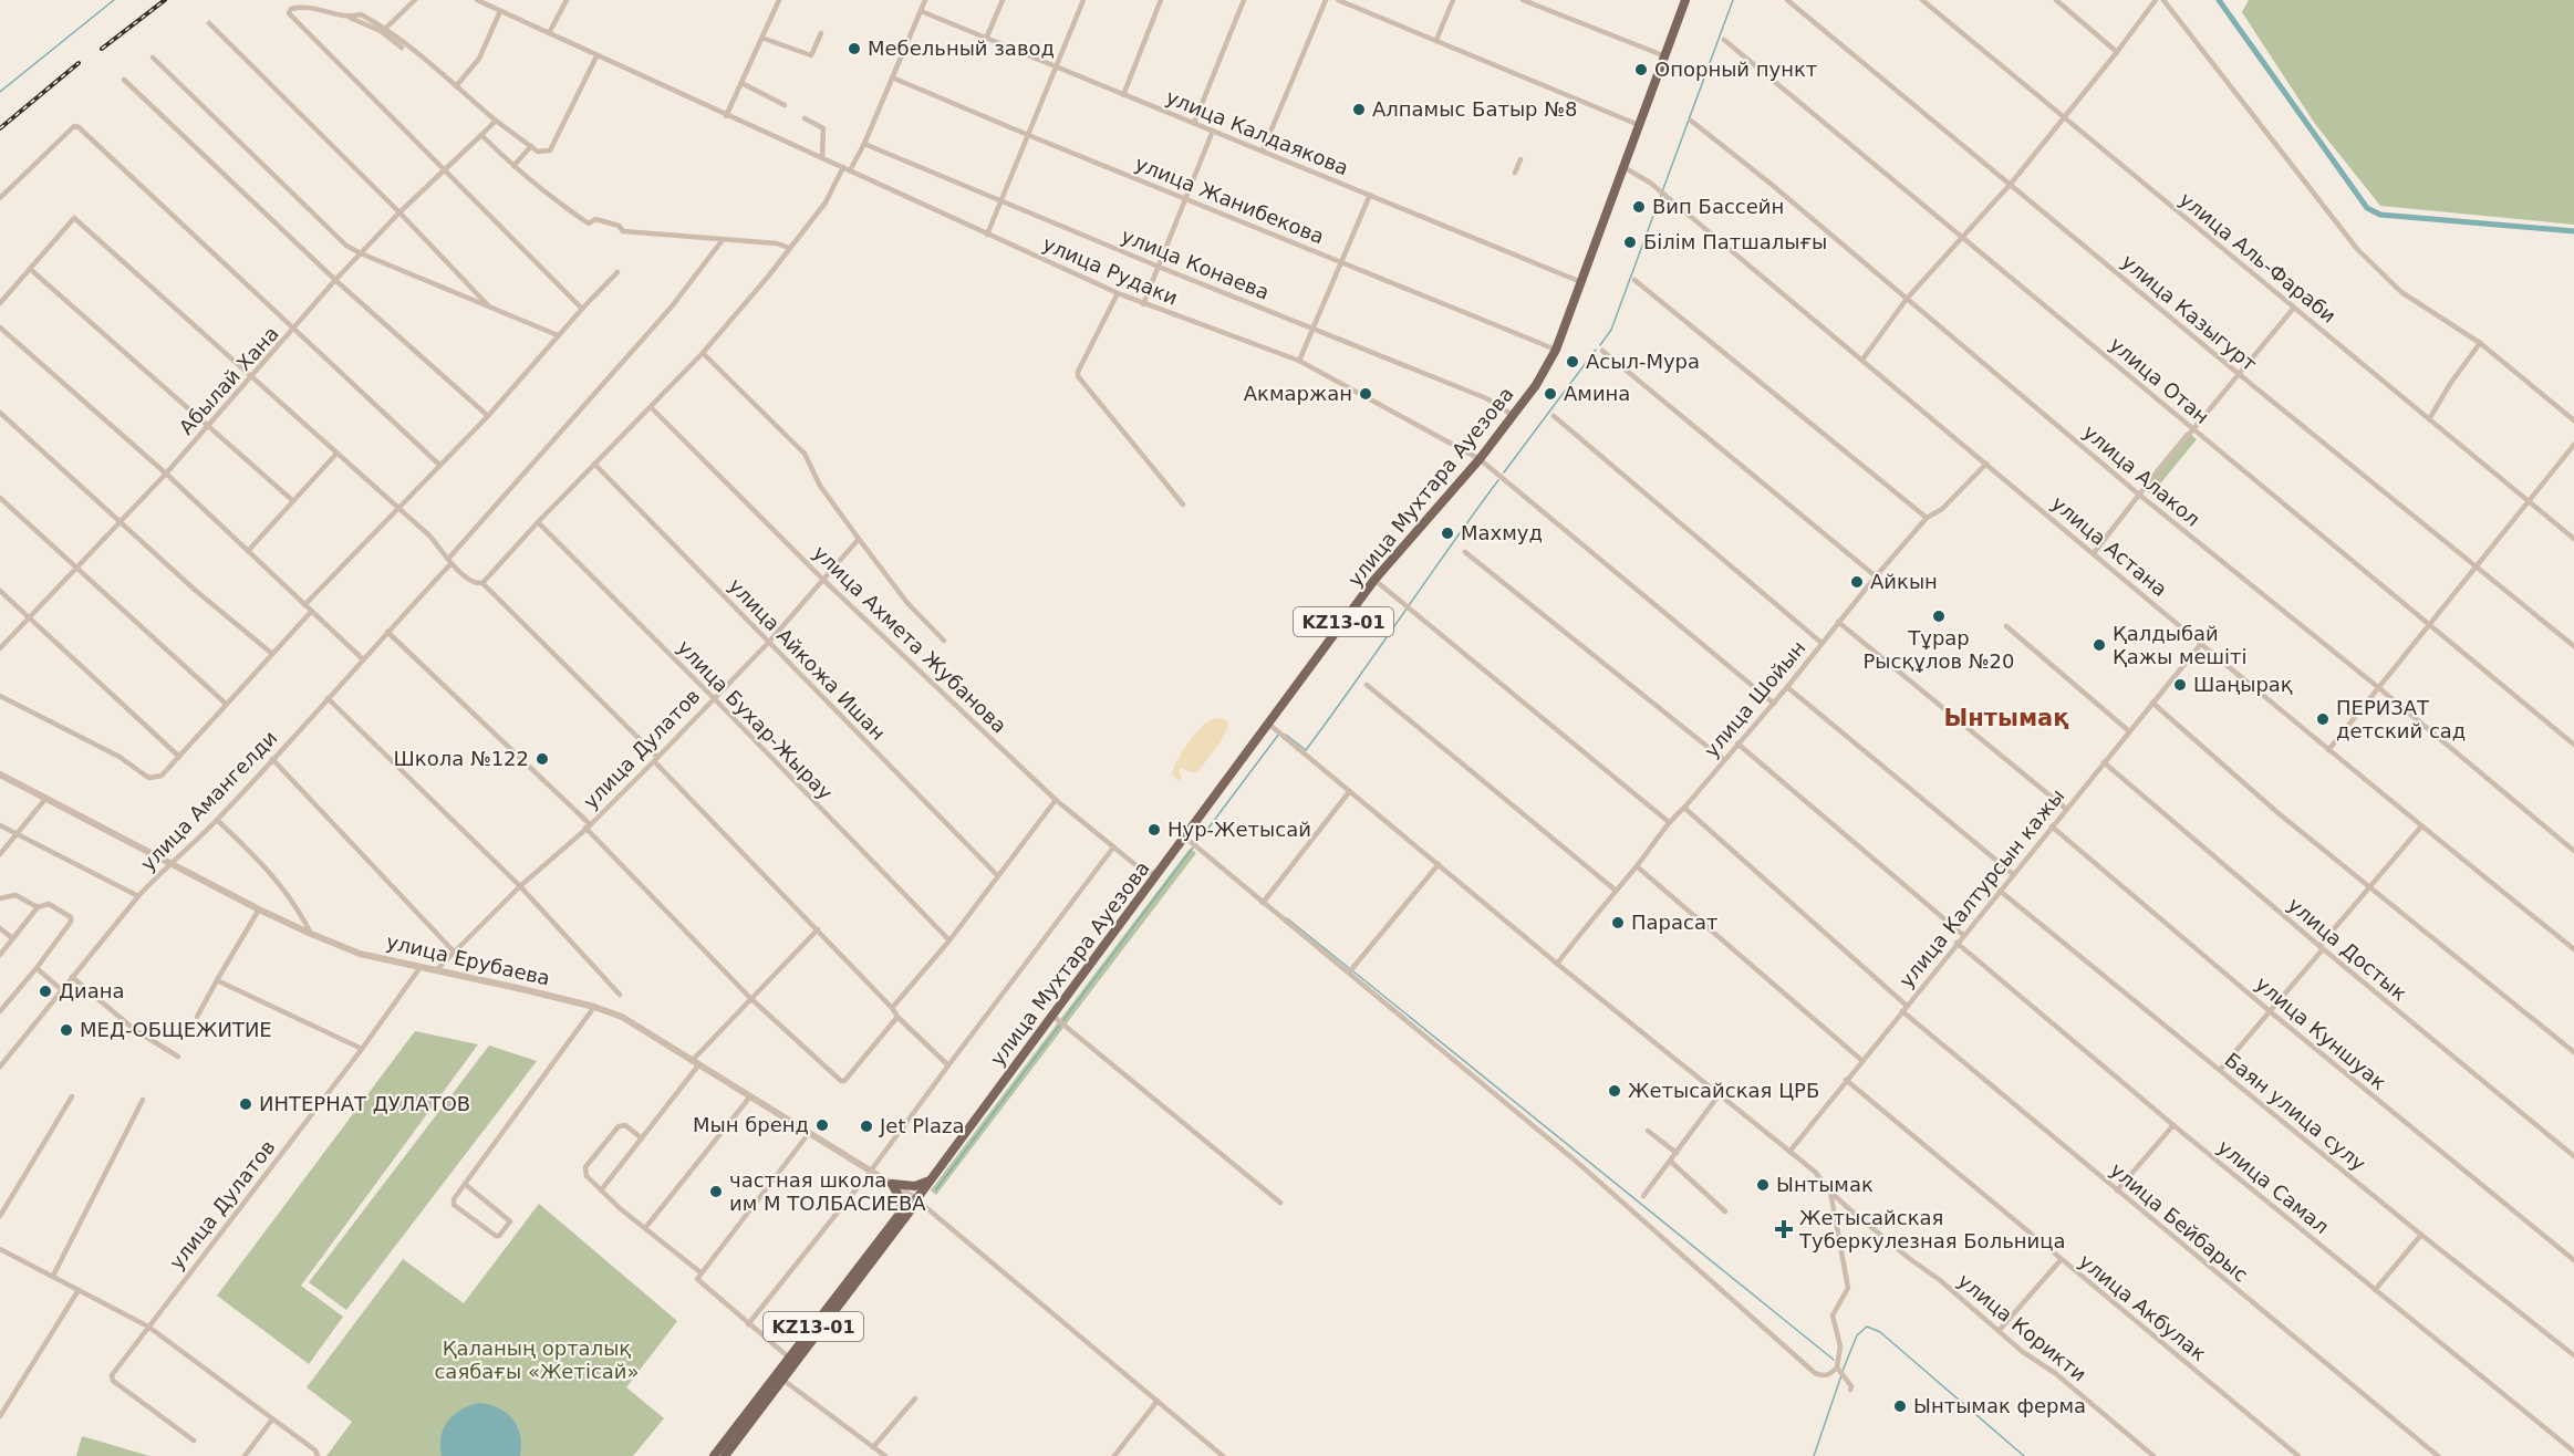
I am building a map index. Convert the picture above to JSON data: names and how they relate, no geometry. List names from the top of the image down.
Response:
{
  "streets": {
    "main road": ["улица Мухтара Ауезова", "KZ13-01"],
    "street": [
      "улица Калдаякова",
      "улица Жанибекова",
      "улица Аль-Фараби",
      "улица Конаева",
      "улица Рудаки",
      "улица Казыгурт",
      "Абылай Хана",
      "улица Отан",
      "улица Алакол",
      "улица Астана",
      "улица Ахмета Жубанова",
      "улица Айкожа Ишан",
      "улица Шойын",
      "улица Бухар-Жырау",
      "улица Дулатов",
      "улица Амангелди",
      "улица Калтурсын кажы",
      "улица Достык",
      "улица Ерубаева",
      "улица Куншуак",
      "Баян улица сулу",
      "улица Самал",
      "улица Бейбарыс",
      "улица Акбулак",
      "улица Корикти"
    ]
  },
  "crossings": [
    ["улица Калдаякова", "улица Мухтара Ауезова"],
    ["улица Жанибекова", "улица Мухтара Ауезова"],
    ["улица Конаева", "улица Мухтара Ауезова"],
    ["улица Рудаки", "улица Мухтара Ауезова"],
    ["улица Рудаки", "улица Шойын"],
    ["улица Мухтара Ауезова", "улица Астана"],
    ["улица Мухтара Ауезова", "улица Ахмета Жубанова"],
    ["улица Мухтара Ауезова", "улица Ерубаева"],
    ["улица Мухтара Ауезова", "улица Корикти"],
    ["улица Астана", "улица Шойын"],
    ["улица Астана", "улица Калтурсын кажы"],
    ["улица Ахмета Жубанова", "улица Дулатов"],
    ["улица Айкожа Ишан", "улица Дулатов"],
    ["улица Шойын", "улица Корикти"],
    ["улица Бухар-Жырау", "улица Дулатов"],
    ["улица Дулатов", "улица Ерубаева"],
    ["улица Амангелди", "улица Ерубаева"],
    ["улица Калтурсын кажы", "улица Достык"],
    ["улица Калтурсын кажы", "улица Куншуак"],
    ["улица Калтурсын кажы", "Баян улица сулу"],
    ["улица Калтурсын кажы", "улица Самал"],
    ["улица Калтурсын кажы", "улица Бейбарыс"],
    ["улица Калтурсын кажы", "улица Акбулак"],
    ["улица Калтурсын кажы", "улица Корикти"]
  ],
  "districts": ["Ынтымақ"],
  "parks": ["Қаланың орталық саябағы «Жетісай»"],
  "places": {
    "other": [
      "Мебельный завод",
      "Опорный пункт",
      "Алпамыс Батыр №8",
      "Вип Бассейн",
      "Білім Патшалығы",
      "Асыл-Мура",
      "Акмаржан",
      "Амина",
      "Махмуд",
      "Айкын",
      "Тұрар Рысқұлов №20",
      "Қалдыбай Қажы мешіті",
      "Шаңырақ",
      "ПЕРИЗАТ детский сад",
      "Школа №122",
      "Нур-Жетысай",
      "Парасат",
      "Диана",
      "МЕД-ОБЩЕЖИТИЕ",
      "Жетысайская ЦРБ",
      "ИНТЕРНАТ ДУЛАТОВ",
      "Мын бренд",
      "Jet Plaza",
      "Ынтымак",
      "частная школа им М ТОЛБАСИЕВА",
      "Ынтымак ферма"
    ],
    "health": ["Жетысайская Туберкулезная Больница"]
  }
}
